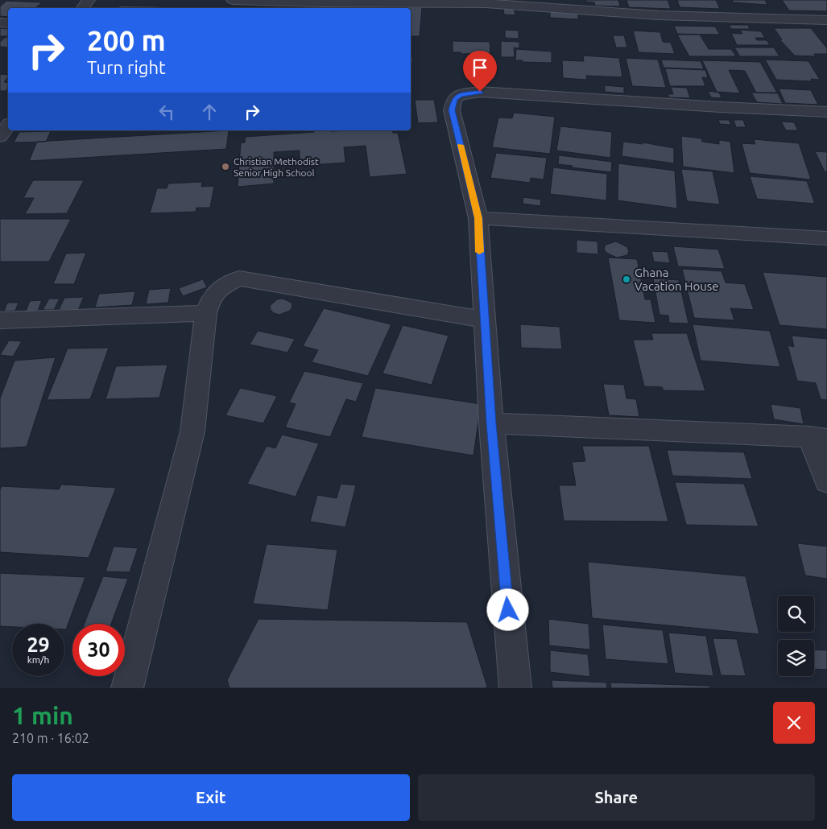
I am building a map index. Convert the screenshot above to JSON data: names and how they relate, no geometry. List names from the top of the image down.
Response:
{
  "places": ["Christian Methodist Senior High School", "Ghana Vacation House"],
  "page": {
    "turn": ["200 m", "Turn right"],
    "speed": "29 km/h",
    "limit": "30",
    "heading": ["1 min", "210 m · 16:02"],
    "buttons": ["Exit", "Share"]
  }
}
